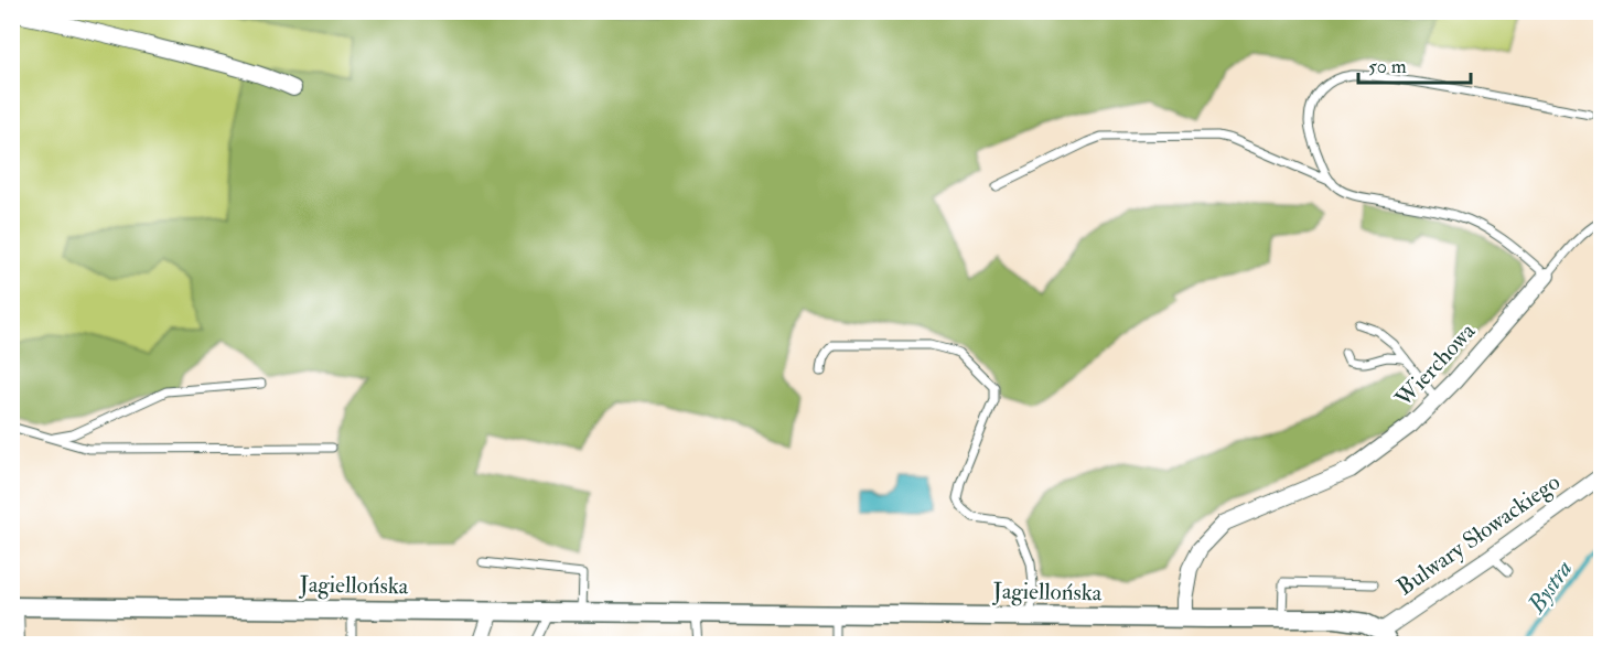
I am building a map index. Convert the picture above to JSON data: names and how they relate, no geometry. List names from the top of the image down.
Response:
{
  "streets": {
    "street": ["Wierchowa", "Bulwary Słowackiego", "Jagiellońska"]
  },
  "crossings": [
    ["Wierchowa", "Jagiellońska"],
    ["Bulwary Słowackiego", "Jagiellońska"]
  ],
  "water": ["Bystra"],
  "scale_bar": "50 m"
}
